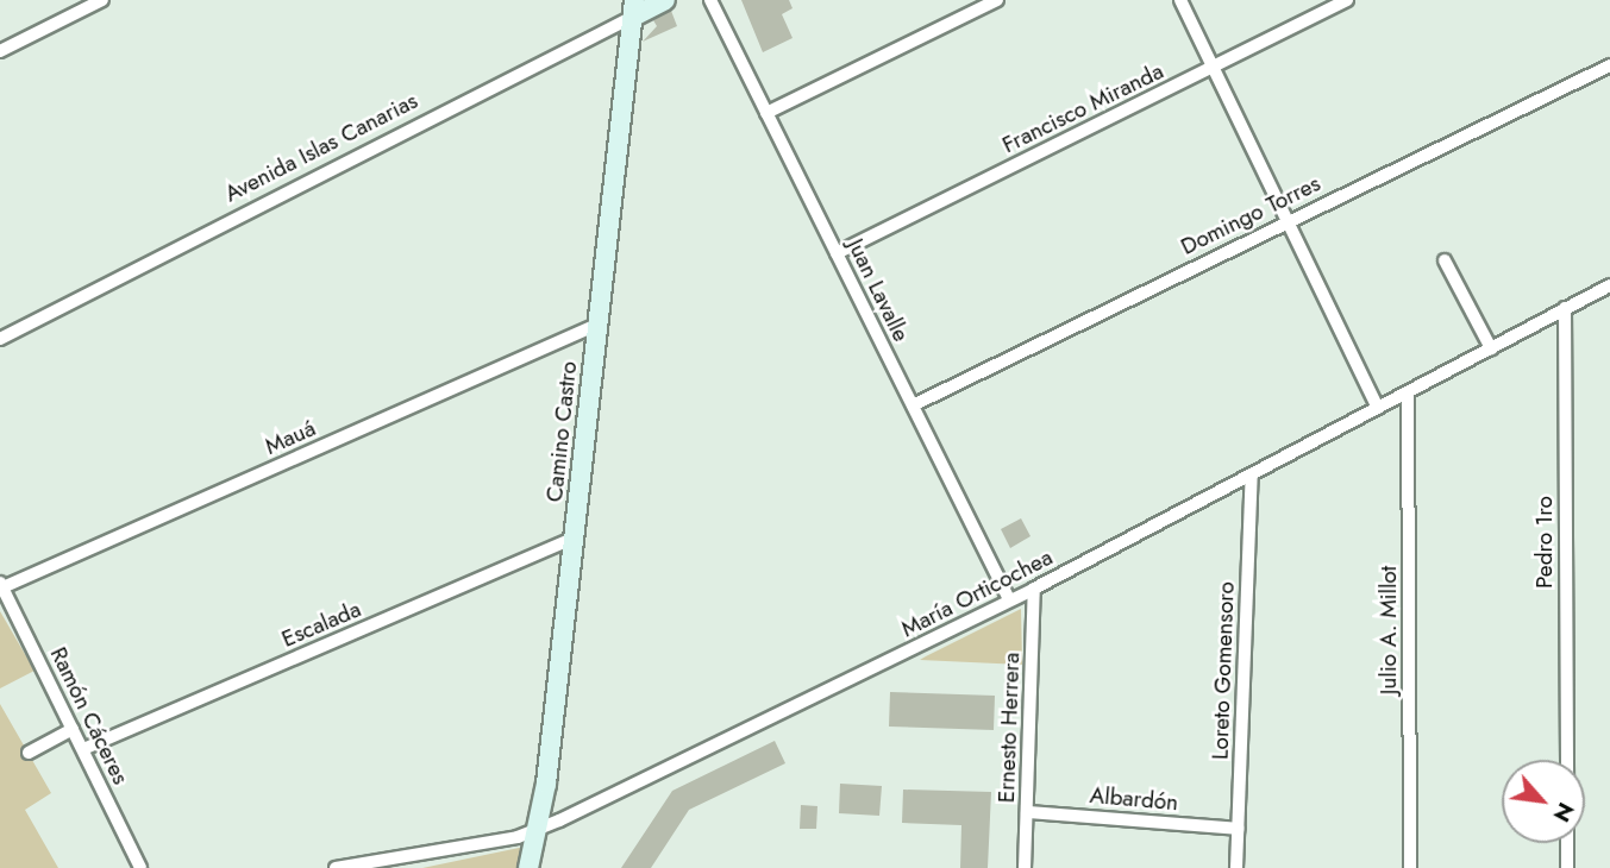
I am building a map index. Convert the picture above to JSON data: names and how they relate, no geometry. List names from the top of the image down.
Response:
{
  "streets": {
    "street": [
      "Francisco Miranda",
      "Avenida Islas Canarias",
      "Domingo Torres",
      "Juan Lavalle",
      "Camino Castro",
      "Mauá",
      "Pedro 1ro",
      "María Orticochea",
      "Escalada",
      "Julio A. Millot",
      "Loreto Gomensoro",
      "Ramón Cáceres",
      "Ernesto Herrera",
      "Albardón"
    ]
  },
  "crossings": [
    ["Francisco Miranda", "Juan Lavalle"],
    ["Avenida Islas Canarias", "Camino Castro"],
    ["Domingo Torres", "Juan Lavalle"],
    ["Juan Lavalle", "María Orticochea"],
    ["Camino Castro", "Mauá"],
    ["Camino Castro", "María Orticochea"],
    ["Camino Castro", "Escalada"],
    ["Mauá", "Ramón Cáceres"],
    ["Pedro 1ro", "María Orticochea"],
    ["María Orticochea", "Julio A. Millot"],
    ["María Orticochea", "Loreto Gomensoro"],
    ["María Orticochea", "Ernesto Herrera"],
    ["Escalada", "Ramón Cáceres"],
    ["Loreto Gomensoro", "Albardón"],
    ["Ernesto Herrera", "Albardón"]
  ],
  "north": "bottom right"
}
